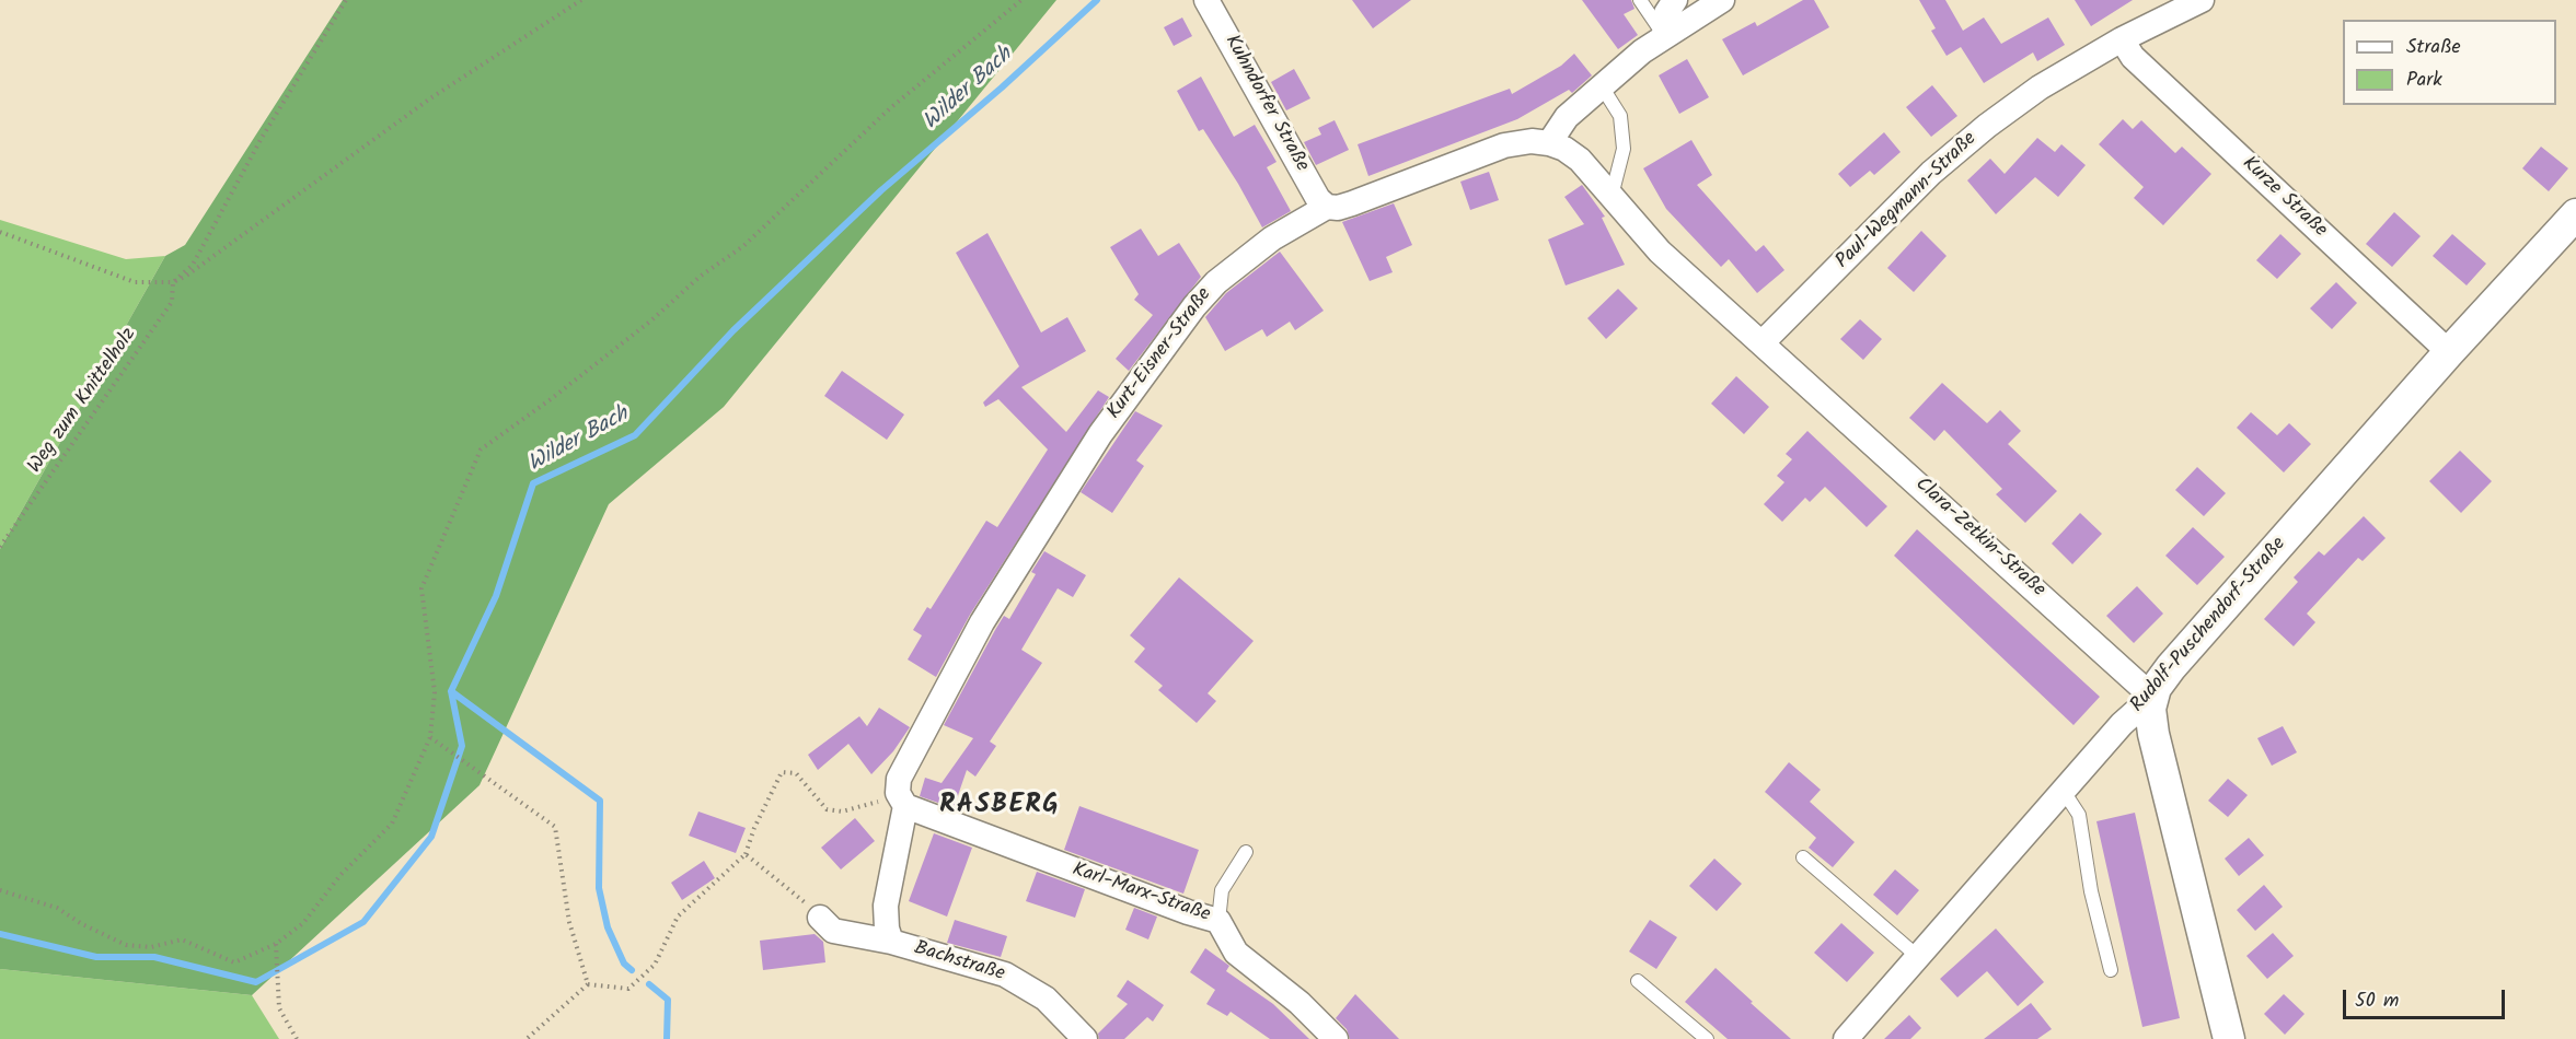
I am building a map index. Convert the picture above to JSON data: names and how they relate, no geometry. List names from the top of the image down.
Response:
{
  "streets": {
    "street": [
      "Kuhndorfer Straße",
      "Kurze Straße",
      "Paul-Wegmann-Straße",
      "Kurt-Eisner-Straße",
      "Clara-Zetkin-Straße",
      "Rudolf-Puschendorf-Straße",
      "Karl-Marx-Straße",
      "Bachstraße"
    ],
    "path": ["Weg zum Knittelholz"]
  },
  "crossings": [
    ["Kuhndorfer Straße", "Kurt-Eisner-Straße"],
    ["Kurze Straße", "Paul-Wegmann-Straße"],
    ["Kurze Straße", "Rudolf-Puschendorf-Straße"],
    ["Paul-Wegmann-Straße", "Clara-Zetkin-Straße"],
    ["Kurt-Eisner-Straße", "Clara-Zetkin-Straße"],
    ["Kurt-Eisner-Straße", "Karl-Marx-Straße"],
    ["Kurt-Eisner-Straße", "Bachstraße"],
    ["Clara-Zetkin-Straße", "Rudolf-Puschendorf-Straße"],
    ["Karl-Marx-Straße", "Bachstraße"]
  ],
  "districts": ["RASBERG"],
  "water": ["Wilder Bach"],
  "legend": ["Straße", "Park"],
  "scale_bar": "50 m"
}
